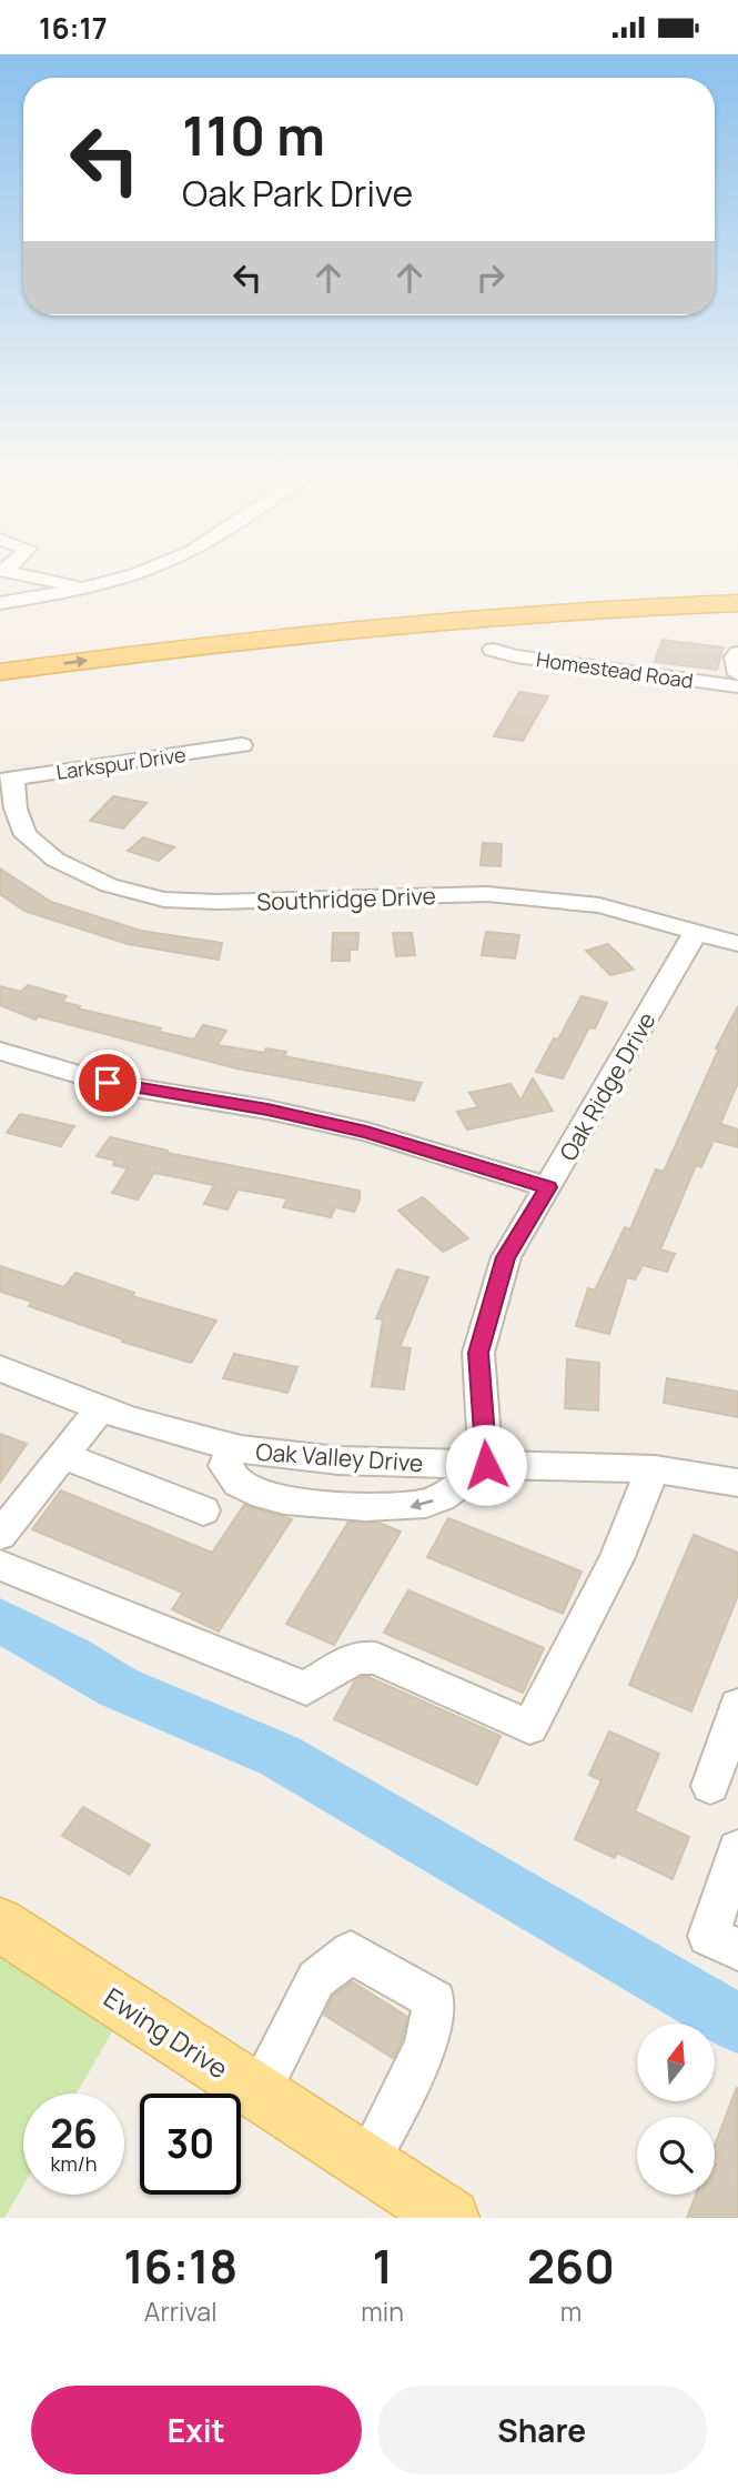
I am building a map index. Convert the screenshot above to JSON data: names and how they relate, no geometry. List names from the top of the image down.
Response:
{
  "streets": {
    "main road": ["Ewing Drive"],
    "street": [
      "Homestead Road",
      "Larkspur Drive",
      "Southridge Drive",
      "Oak Ridge Drive",
      "Oak Valley Drive"
    ]
  },
  "crossings": [
    ["Larkspur Drive", "Southridge Drive"],
    ["Southridge Drive", "Oak Ridge Drive"],
    ["Oak Ridge Drive", "Oak Valley Drive"]
  ],
  "north": "top",
  "page": {
    "status": "16:17",
    "turn": ["110 m", "Oak Park Drive"],
    "speed": "26 km/h",
    "limit": "30",
    "eta": [
      "16:18",
      "Arrival",
      "1",
      "min",
      "260",
      "m"
    ],
    "buttons": ["Exit", "Share"]
  }
}
